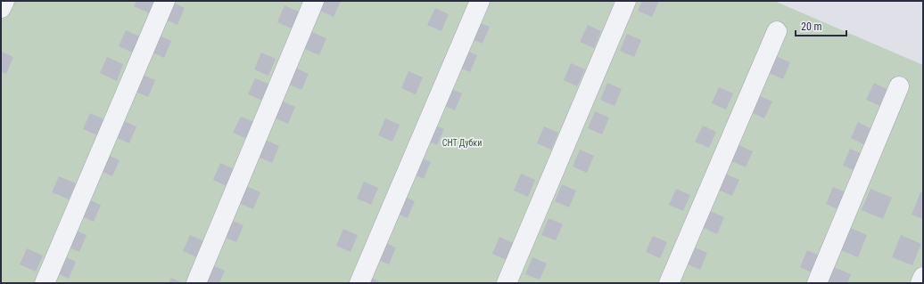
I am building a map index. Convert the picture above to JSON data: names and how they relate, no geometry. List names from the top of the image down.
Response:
{
  "parks": ["СНТ Дубки"],
  "scale_bar": "20 m"
}
